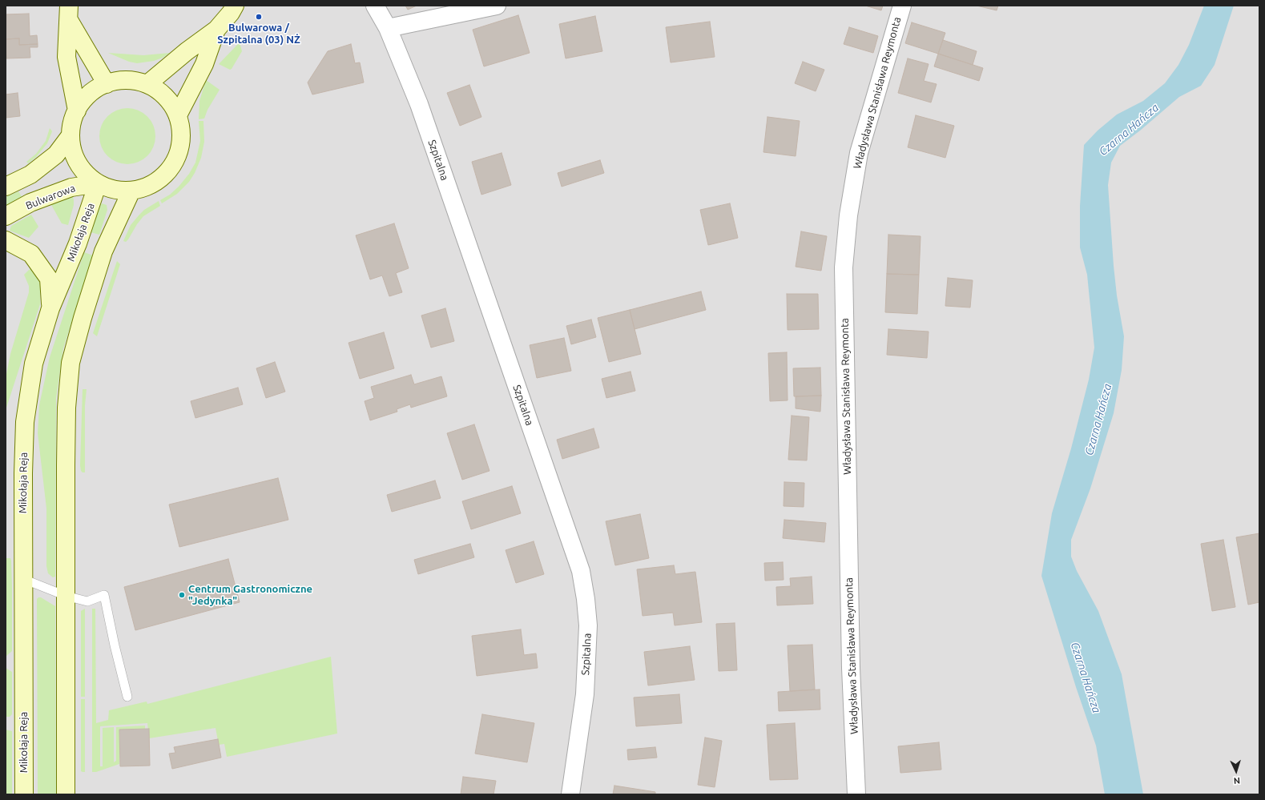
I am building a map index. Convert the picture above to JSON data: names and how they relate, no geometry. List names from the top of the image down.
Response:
{
  "streets": {
    "street": [
      "Władysława Stanisława Reymonta",
      "Szpitalna",
      "Bulwarowa",
      "Mikołaja Reja"
    ]
  },
  "crossings": [
    ["Bulwarowa", "Mikołaja Reja"]
  ],
  "water": ["Czarna Hańcza"],
  "places": ["Bulwarowa / Szpitalna (03) NŻ", "Centrum Gastronomiczne \"Jedynka\""],
  "north": "bottom"
}
